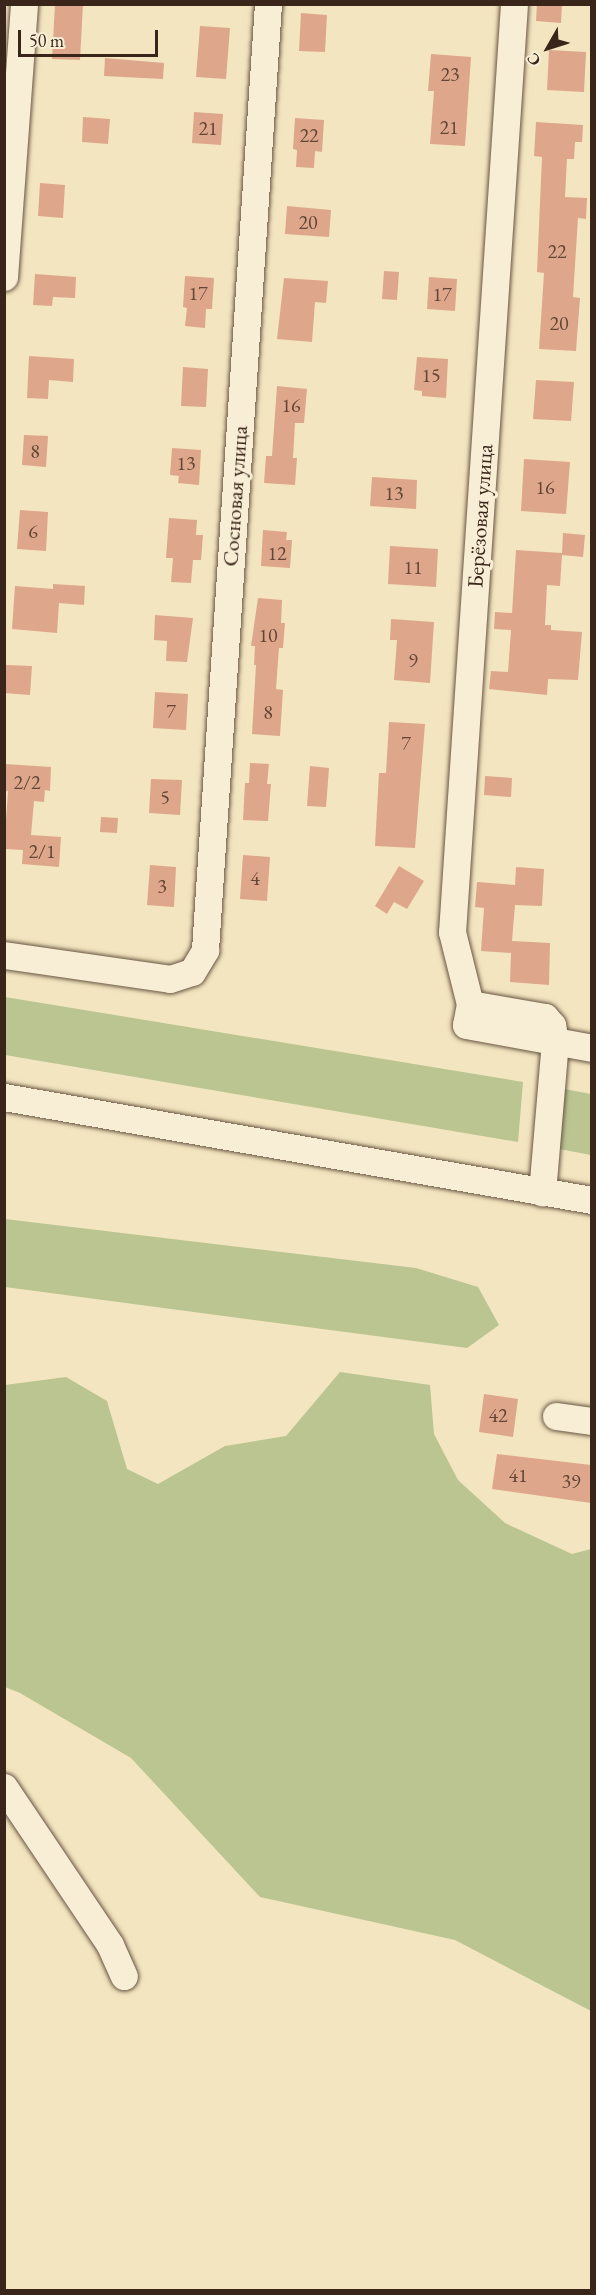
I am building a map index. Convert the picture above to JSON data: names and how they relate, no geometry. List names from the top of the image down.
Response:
{
  "streets": {
    "street": ["Сосновая улица", "Берёзовая улица"]
  },
  "house_numbers": [
    "23",
    "21",
    "21",
    "22",
    "20",
    "22",
    "17",
    "17",
    "20",
    "15",
    "16",
    "8",
    "13",
    "16",
    "13",
    "6",
    "12",
    "11",
    "10",
    "9",
    "7",
    "8",
    "7",
    "2/2",
    "5",
    "2/1",
    "4",
    "3",
    "42",
    "41",
    "39"
  ],
  "scale_bar": "50 m",
  "north": "bottom left"
}
